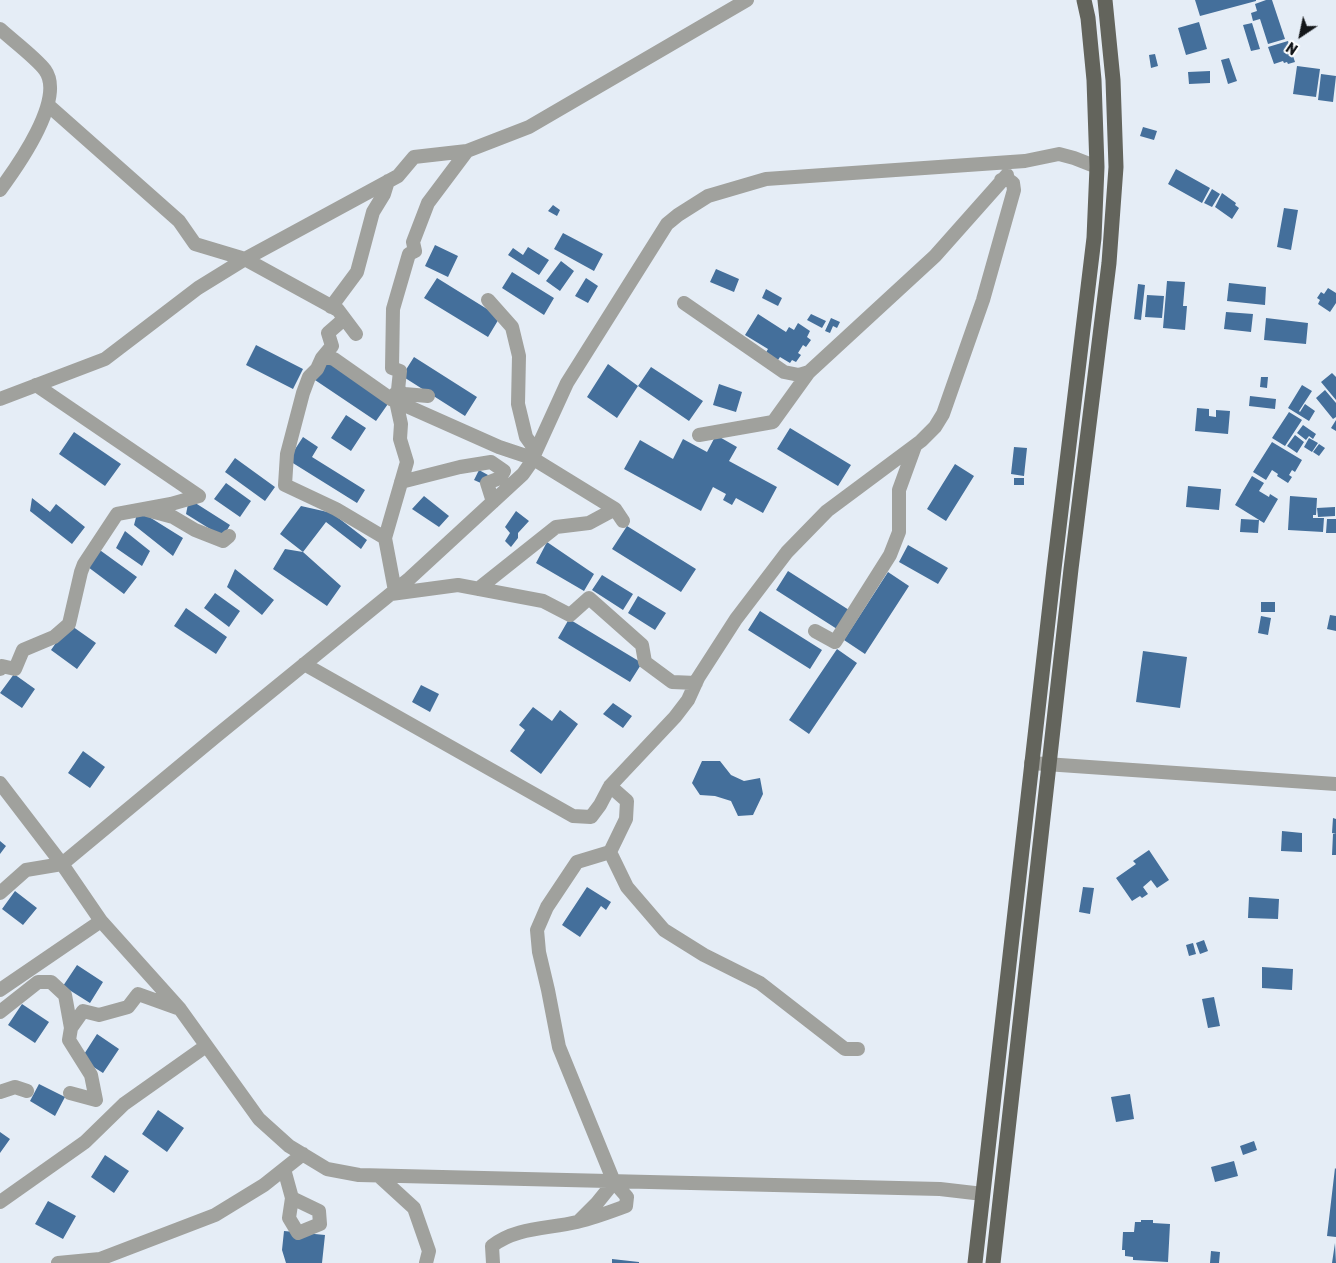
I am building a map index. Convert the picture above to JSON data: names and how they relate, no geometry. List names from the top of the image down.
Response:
{
  "north": "bottom left"
}
